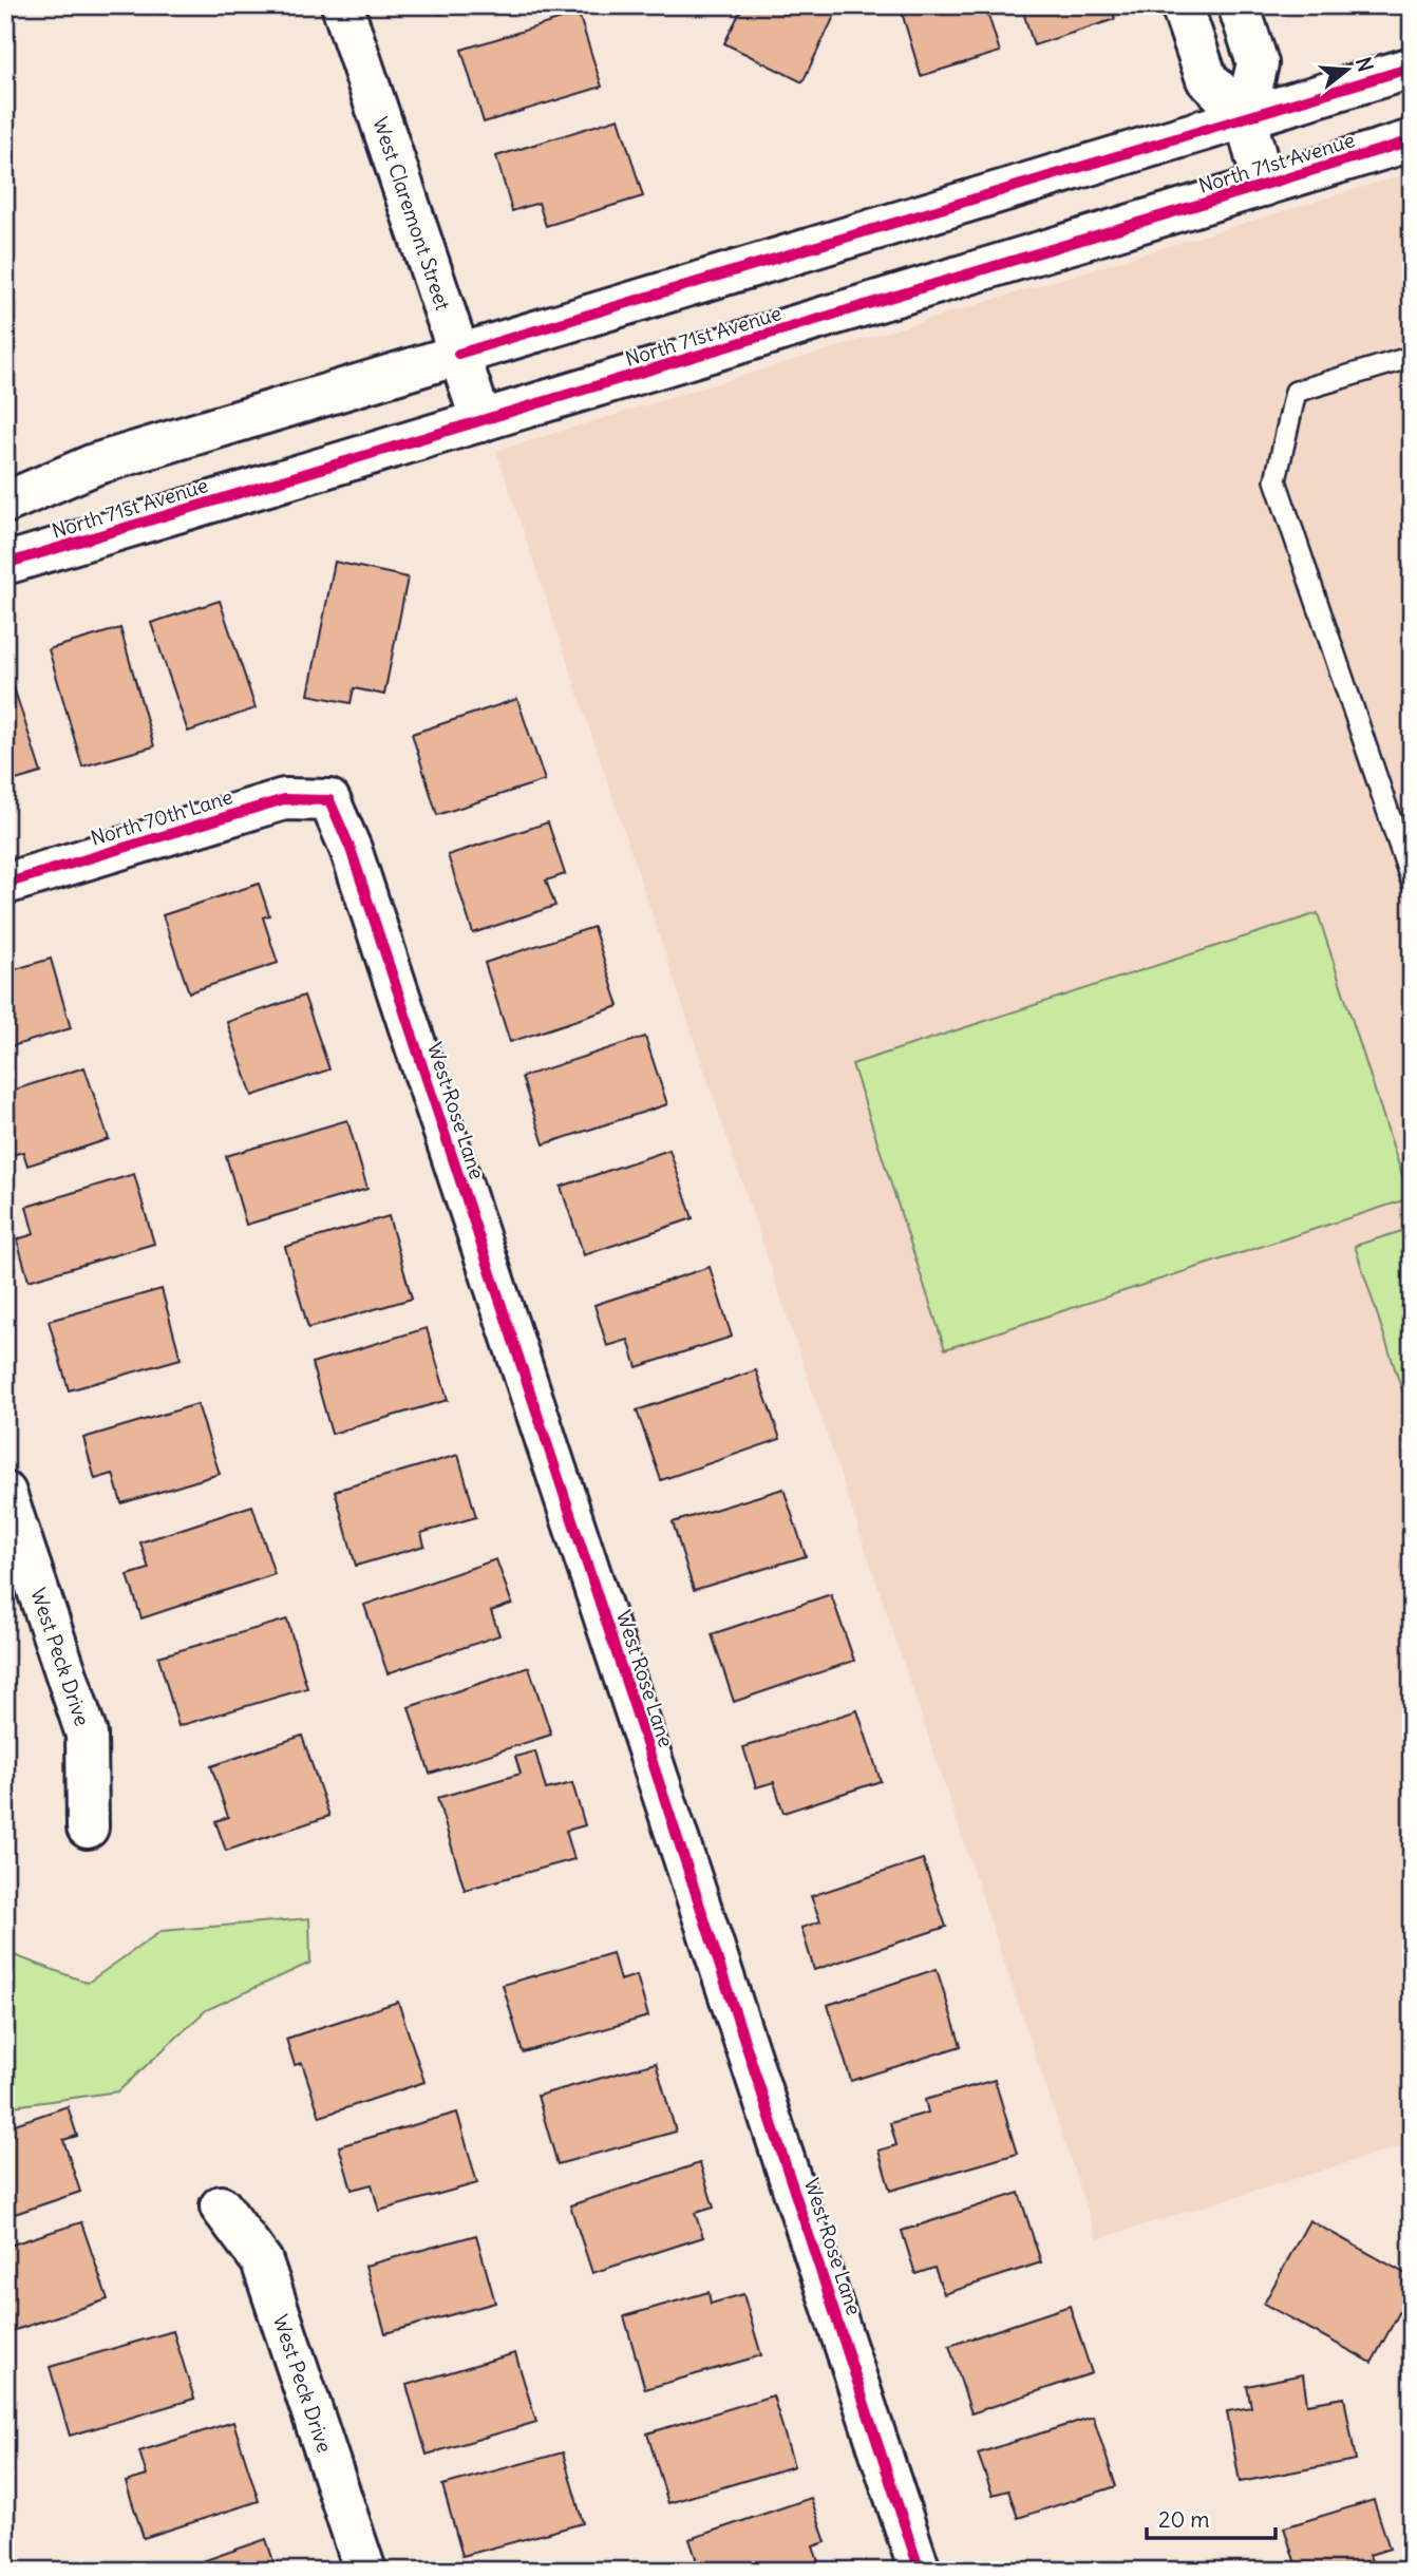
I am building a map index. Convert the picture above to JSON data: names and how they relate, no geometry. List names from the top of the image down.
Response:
{
  "streets": {
    "street": [
      "North 71st Avenue",
      "West Claremont Street",
      "North 70th Lane",
      "West Rose Lane",
      "West Peck Drive"
    ]
  },
  "crossings": [
    ["North 71st Avenue", "West Claremont Street"],
    ["North 70th Lane", "West Rose Lane"]
  ],
  "scale_bar": "20 m",
  "north": "right"
}
